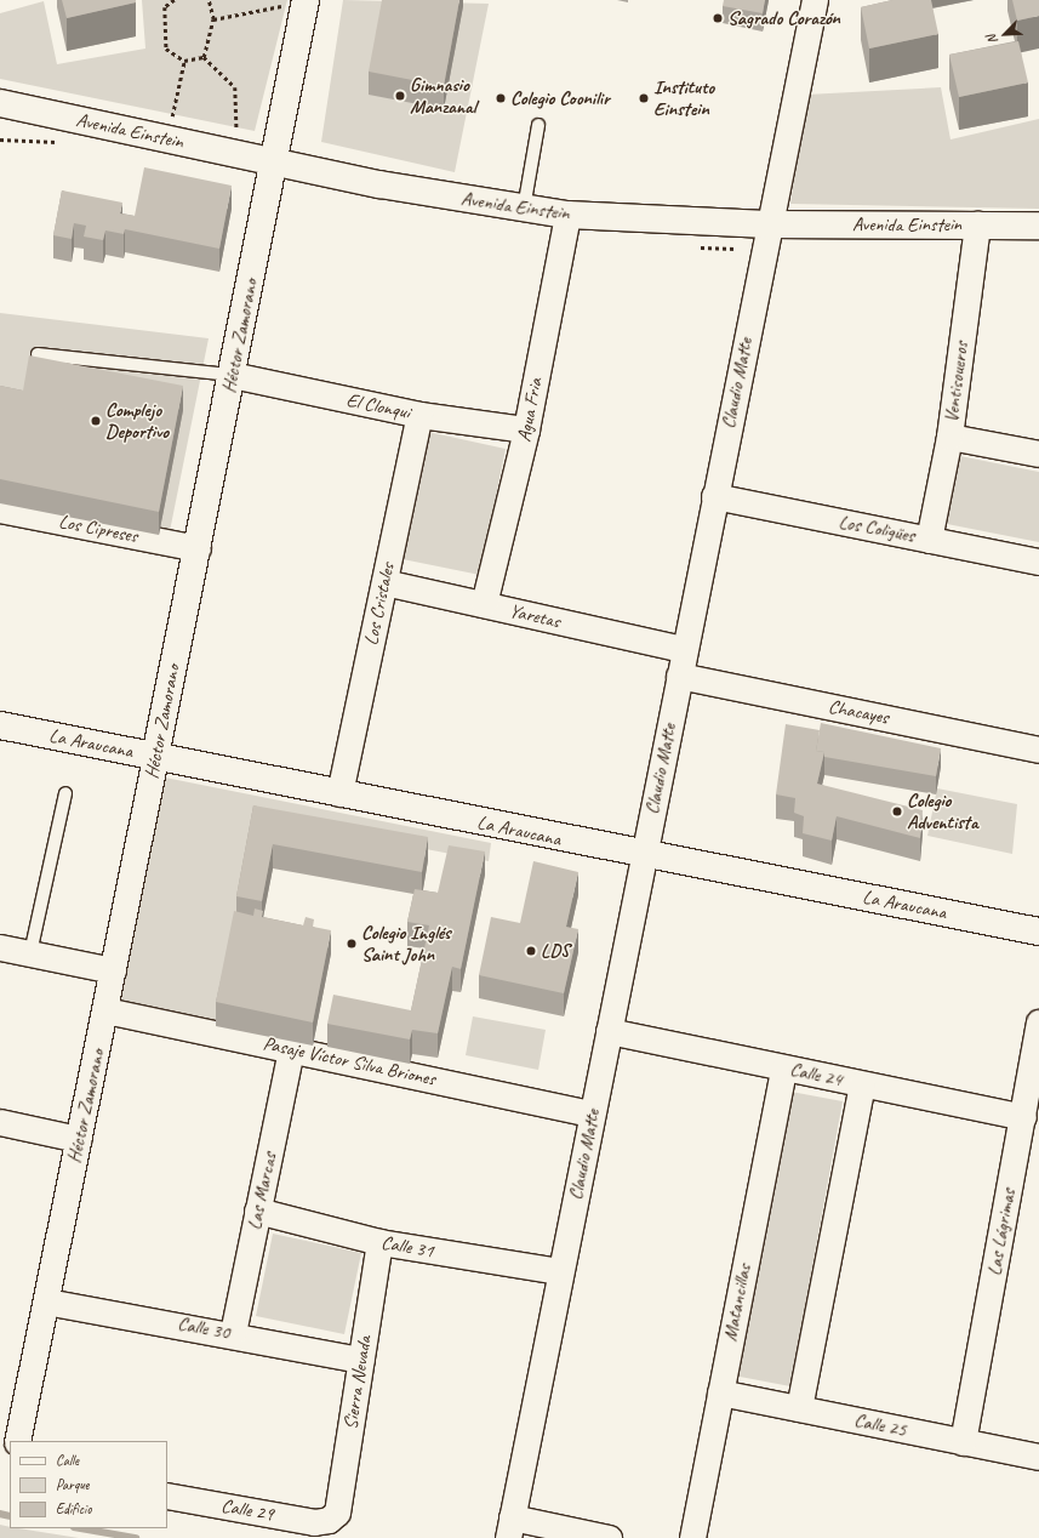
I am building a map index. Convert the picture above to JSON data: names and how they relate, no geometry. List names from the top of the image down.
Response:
{
  "streets": {
    "street": [
      "Avenida Einstein",
      "Héctor Zamorano",
      "Ventisoueros",
      "Claudio Matte",
      "El Clonqui",
      "Agua Fria",
      "Los Cipreses",
      "Los Coligües",
      "Los Cristales",
      "Yaretas",
      "Chacayes",
      "La Araucana",
      "Pasaje Víctor Silva Briones",
      "Calle 24",
      "Las Marcas",
      "Las Lágrimas",
      "Calle 31",
      "Matancillas",
      "Calle 30",
      "Sierra Nevada",
      "Calle 25",
      "Calle 29"
    ]
  },
  "crossings": [
    ["Avenida Einstein", "Héctor Zamorano"],
    ["Avenida Einstein", "Ventisoueros"],
    ["Avenida Einstein", "Claudio Matte"],
    ["Avenida Einstein", "Agua Fria"],
    ["Héctor Zamorano", "El Clonqui"],
    ["Héctor Zamorano", "Los Cipreses"],
    ["Héctor Zamorano", "La Araucana"],
    ["Héctor Zamorano", "Pasaje Víctor Silva Briones"],
    ["Héctor Zamorano", "Calle 30"],
    ["Ventisoueros", "Los Coligües"],
    ["Claudio Matte", "Los Coligües"],
    ["Claudio Matte", "Yaretas"],
    ["Claudio Matte", "Chacayes"],
    ["Claudio Matte", "La Araucana"],
    ["Claudio Matte", "Pasaje Víctor Silva Briones"],
    ["Claudio Matte", "Calle 24"],
    ["Claudio Matte", "Calle 31"],
    ["El Clonqui", "Agua Fria"],
    ["El Clonqui", "Los Cristales"],
    ["Agua Fria", "Yaretas"],
    ["Los Cristales", "Yaretas"],
    ["Los Cristales", "La Araucana"],
    ["Pasaje Víctor Silva Briones", "Las Marcas"],
    ["Calle 24", "Las Lágrimas"],
    ["Calle 24", "Matancillas"],
    ["Las Marcas", "Calle 31"],
    ["Las Marcas", "Calle 30"],
    ["Las Lágrimas", "Calle 25"],
    ["Calle 31", "Sierra Nevada"],
    ["Matancillas", "Calle 25"],
    ["Calle 30", "Sierra Nevada"],
    ["Sierra Nevada", "Calle 29"]
  ],
  "places": [
    "Sagrado Corazón",
    "Gimnasio Manzanal",
    "Colegio Coonilir",
    "Instituto Einstein",
    "Complejo Deportivo",
    "Colegio Adventista",
    "Colegio Inglés Saint John",
    "LDS"
  ],
  "legend": ["Calle", "Parque", "Edificio"],
  "north": "bottom left"
}
